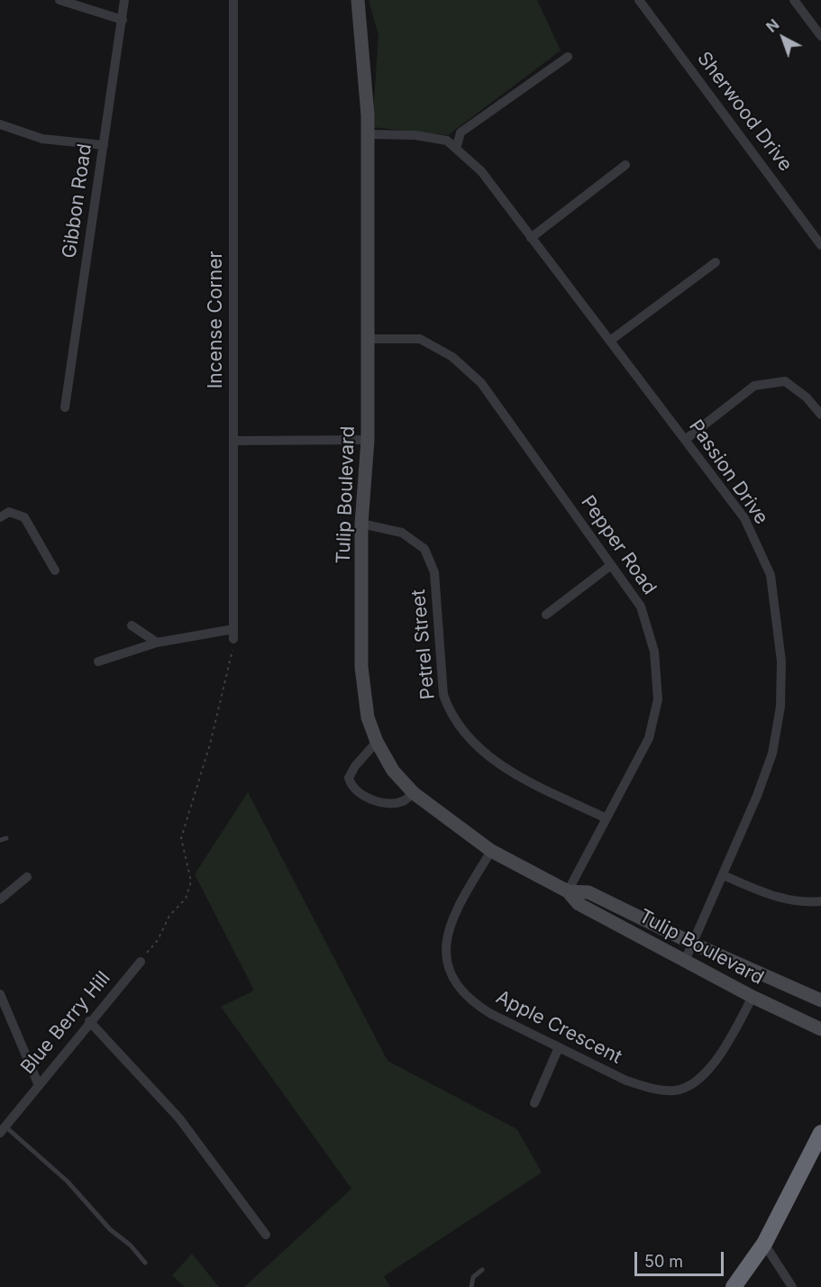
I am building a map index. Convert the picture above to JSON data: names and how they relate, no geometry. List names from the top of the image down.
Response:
{
  "streets": {
    "street": [
      "Sherwood Drive",
      "Gibbon Road",
      "Incense Corner",
      "Passion Drive",
      "Tulip Boulevard",
      "Pepper Road",
      "Petrel Street",
      "Blue Berry Hill",
      "Apple Crescent"
    ]
  },
  "crossings": [
    ["Passion Drive", "Tulip Boulevard"],
    ["Tulip Boulevard", "Pepper Road"],
    ["Tulip Boulevard", "Petrel Street"],
    ["Tulip Boulevard", "Apple Crescent"],
    ["Pepper Road", "Petrel Street"]
  ],
  "scale_bar": "50 m",
  "north": "top left"
}
